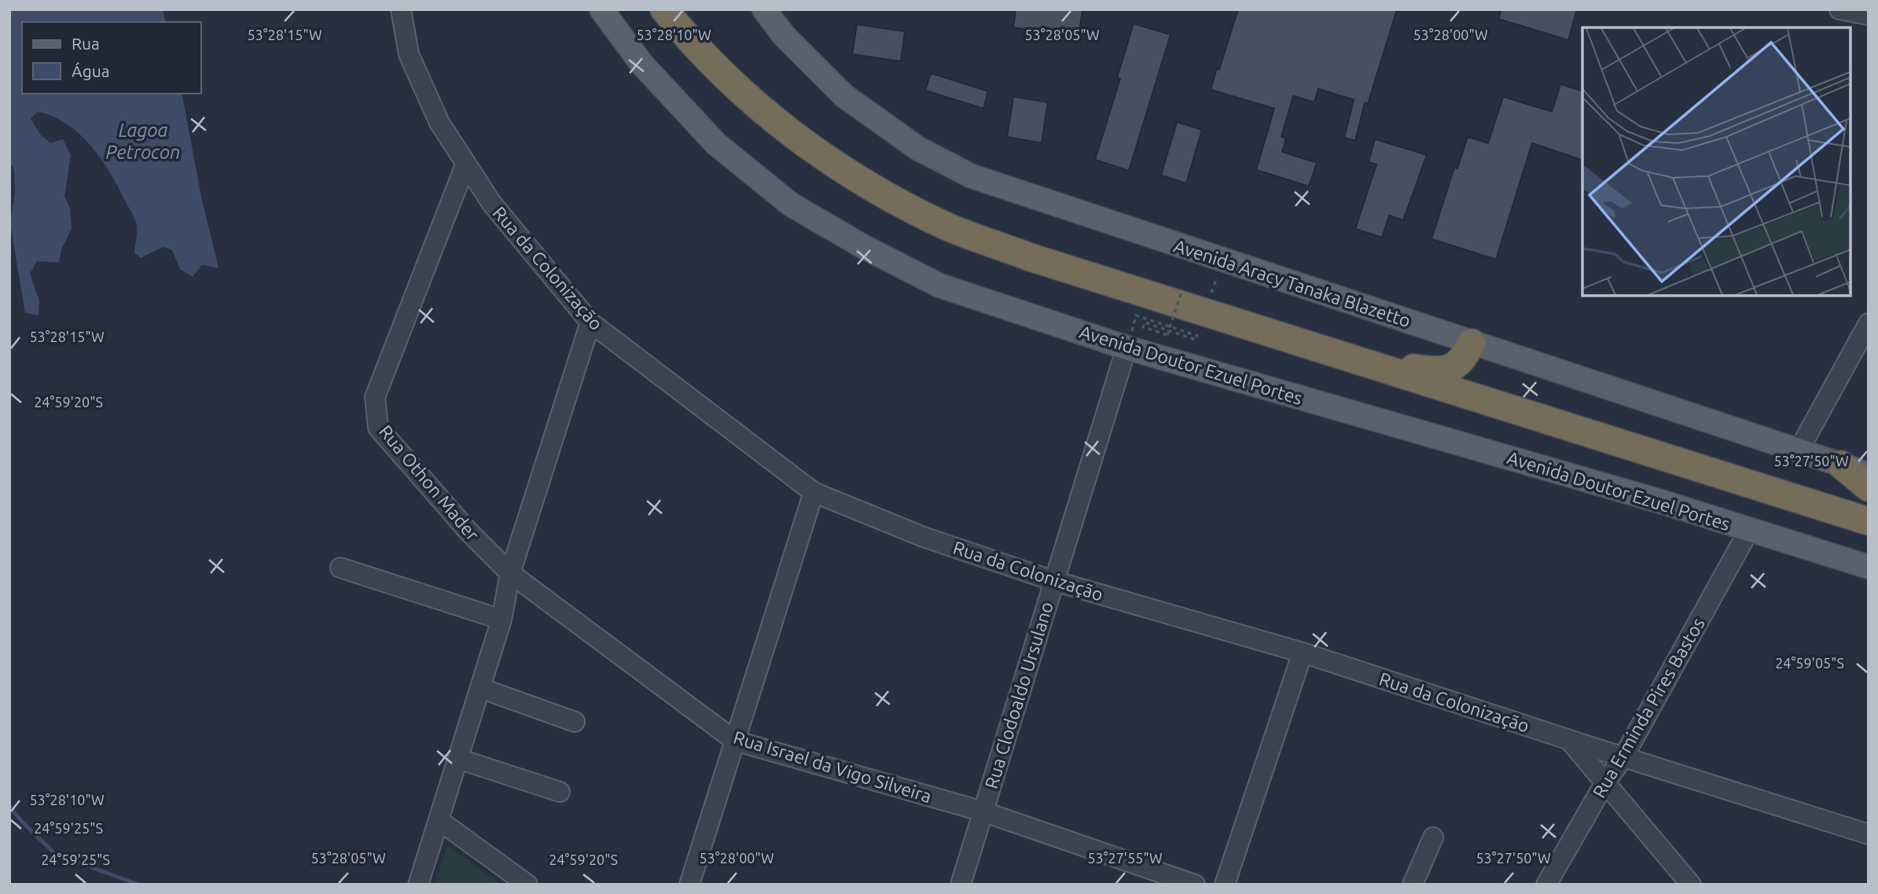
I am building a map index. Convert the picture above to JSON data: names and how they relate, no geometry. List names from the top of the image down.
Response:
{
  "streets": {
    "main road": ["Avenida Aracy Tanaka Blazetto", "Avenida Doutor Ezuel Portes"],
    "street": [
      "Rua da Colonização",
      "Rua Othon Mader",
      "Rua Clodoaldo Ursulano",
      "Rua Erminda Pires Bastos",
      "Rua Israel da Vigo Silveira"
    ]
  },
  "crossings": [
    ["Rua da Colonização", "Rua Othon Mader"],
    ["Rua da Colonização", "Rua Clodoaldo Ursulano"],
    ["Rua da Colonização", "Rua Erminda Pires Bastos"],
    ["Avenida Doutor Ezuel Portes", "Rua Clodoaldo Ursulano"],
    ["Avenida Doutor Ezuel Portes", "Rua Erminda Pires Bastos"],
    ["Rua Othon Mader", "Rua Israel da Vigo Silveira"],
    ["Rua Clodoaldo Ursulano", "Rua Israel da Vigo Silveira"]
  ],
  "water": ["Lagoa Petrocon"],
  "legend": ["Rua", "Água"],
  "coordinates": [
    "53°28'15\"W",
    "53°28'10\"W",
    "53°28'05\"W",
    "53°28'00\"W",
    "24°59'20\"S",
    "53°27'50\"W",
    "24°59'05\"S",
    "24°59'25\"S",
    "53°27'55\"W"
  ]
}
